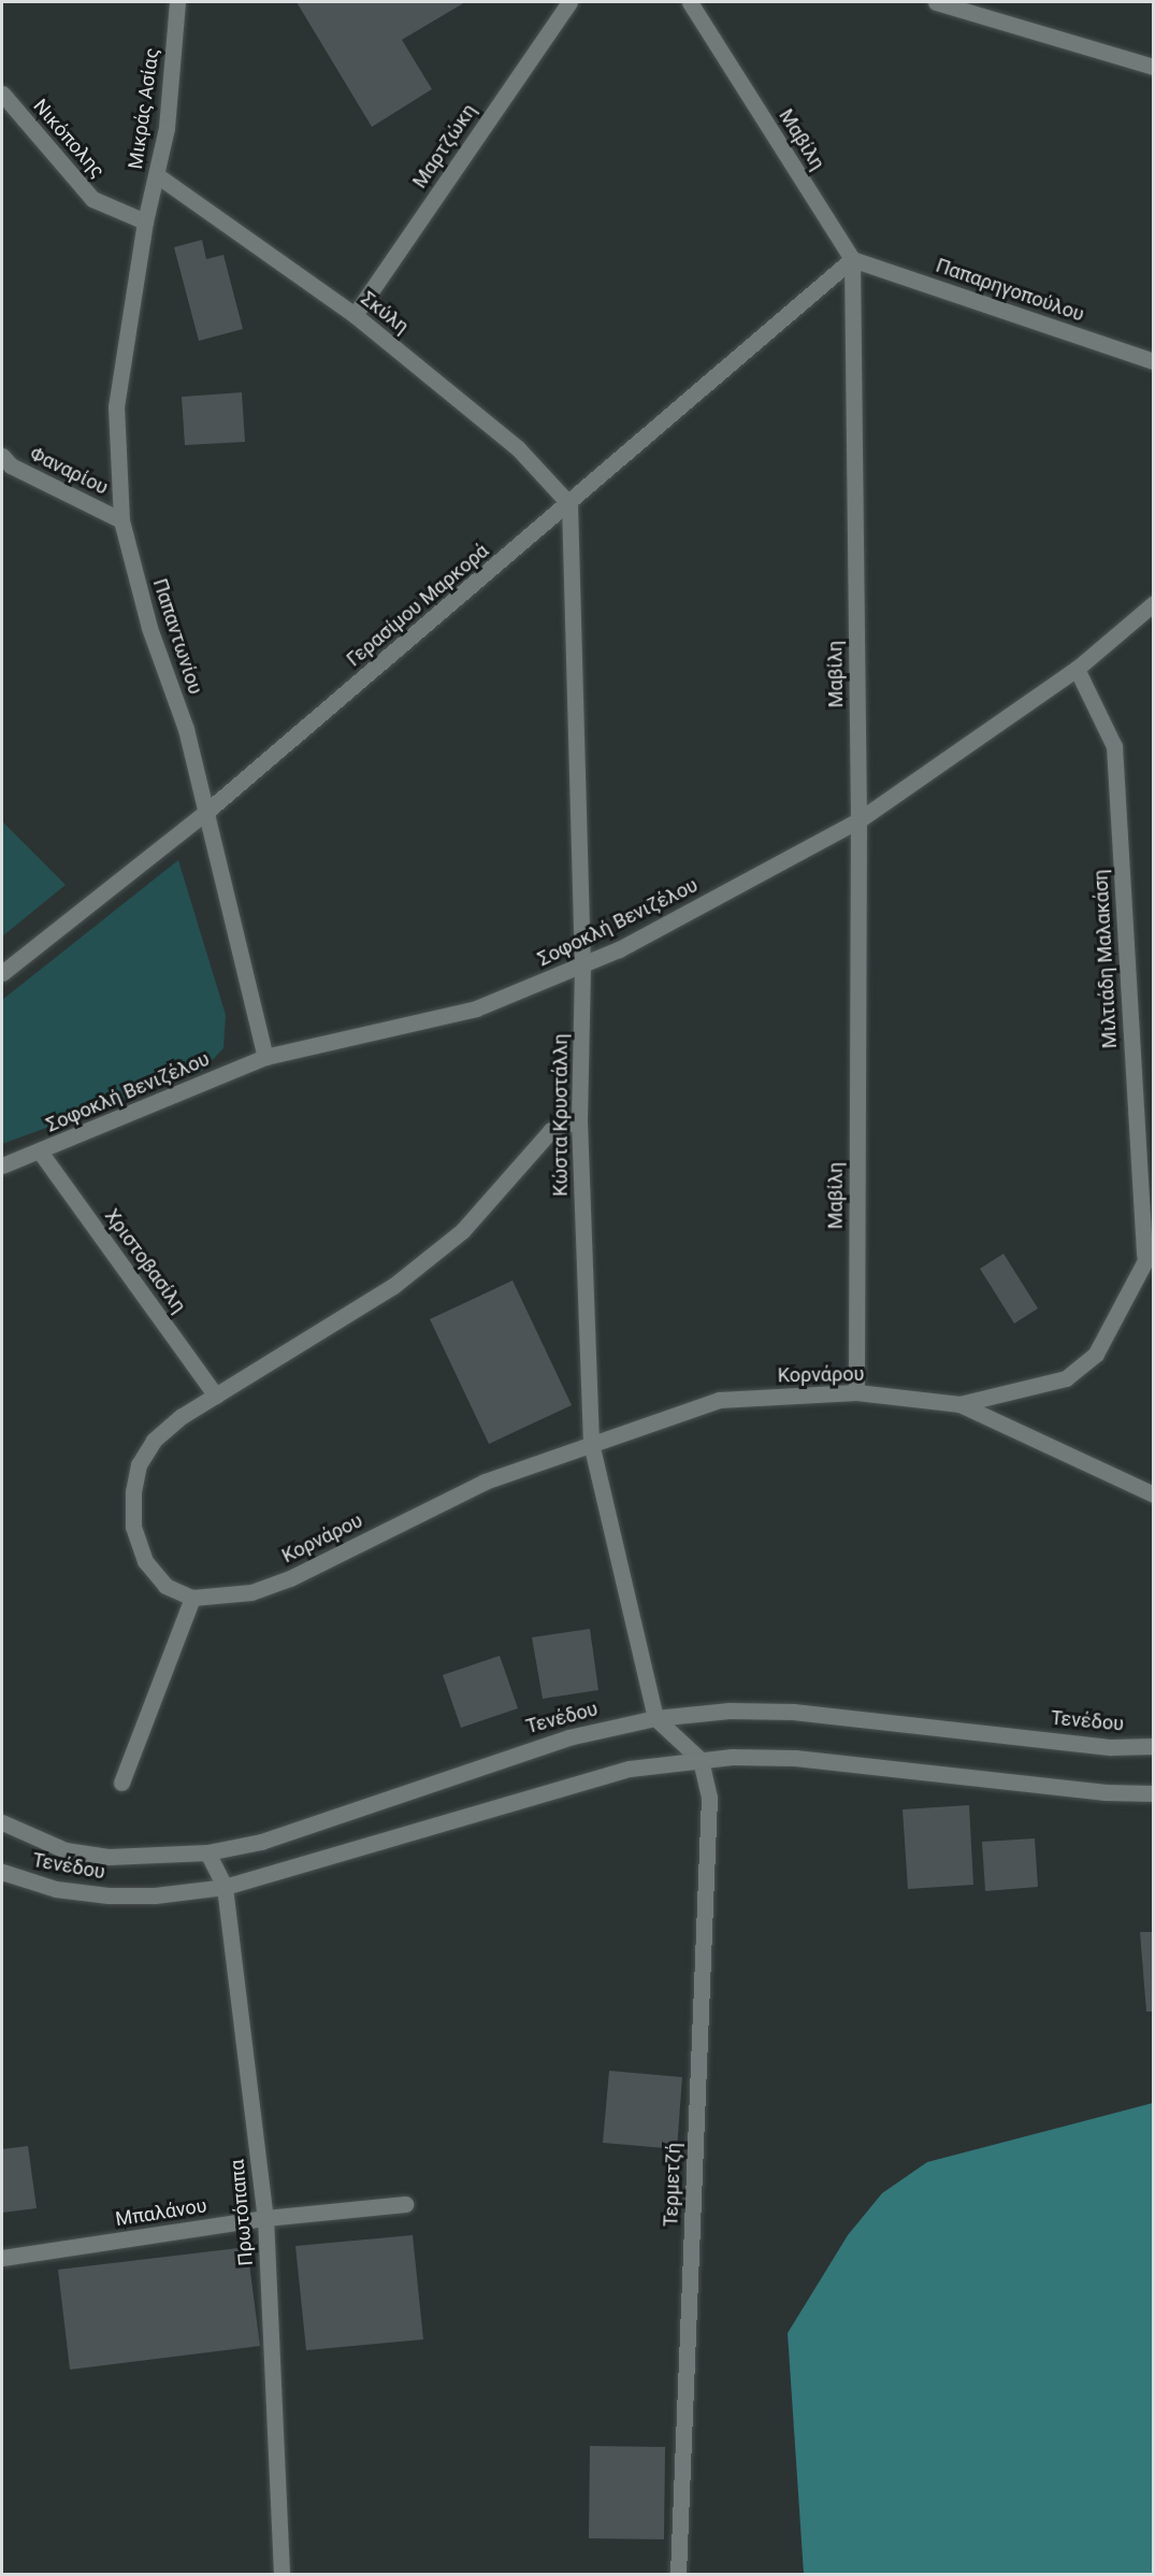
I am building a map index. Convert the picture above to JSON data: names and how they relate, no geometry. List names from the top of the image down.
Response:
{
  "streets": {
    "street": [
      "Μικράς Ασίας",
      "Νικόπολης",
      "Μαβίλη",
      "Μαρτζώκη",
      "Παπαρηγοπούλου",
      "Σκύλη",
      "Φαναρίου",
      "Γερασίμου Μαρκορά",
      "Παπαντωνίου",
      "Σοφοκλή Βενιζέλου",
      "Μιλτιάδη Μαλακάση",
      "Κώστα Κρυστάλλη",
      "Χριστοβασίλη",
      "Κορνάρου",
      "Τενέδου",
      "Τερμετζή",
      "Μπαλάνου",
      "Πρωτόπαπα"
    ]
  },
  "crossings": [
    ["Μικράς Ασίας", "Νικόπολης"],
    ["Μικράς Ασίας", "Σκύλη"],
    ["Μικράς Ασίας", "Παπαντωνίου"],
    ["Νικόπολης", "Παπαντωνίου"],
    ["Μαβίλη", "Παπαρηγοπούλου"],
    ["Μαβίλη", "Γερασίμου Μαρκορά"],
    ["Μαβίλη", "Σοφοκλή Βενιζέλου"],
    ["Μαβίλη", "Κορνάρου"],
    ["Μαρτζώκη", "Σκύλη"],
    ["Παπαρηγοπούλου", "Γερασίμου Μαρκορά"],
    ["Σκύλη", "Γερασίμου Μαρκορά"],
    ["Σκύλη", "Κώστα Κρυστάλλη"],
    ["Φαναρίου", "Παπαντωνίου"],
    ["Γερασίμου Μαρκορά", "Παπαντωνίου"],
    ["Γερασίμου Μαρκορά", "Κώστα Κρυστάλλη"],
    ["Παπαντωνίου", "Σοφοκλή Βενιζέλου"],
    ["Σοφοκλή Βενιζέλου", "Μιλτιάδη Μαλακάση"],
    ["Σοφοκλή Βενιζέλου", "Κώστα Κρυστάλλη"],
    ["Σοφοκλή Βενιζέλου", "Χριστοβασίλη"],
    ["Κώστα Κρυστάλλη", "Κορνάρου"],
    ["Κώστα Κρυστάλλη", "Τενέδου"],
    ["Τενέδου", "Τερμετζή"],
    ["Τενέδου", "Πρωτόπαπα"],
    ["Μπαλάνου", "Πρωτόπαπα"]
  ]
}
